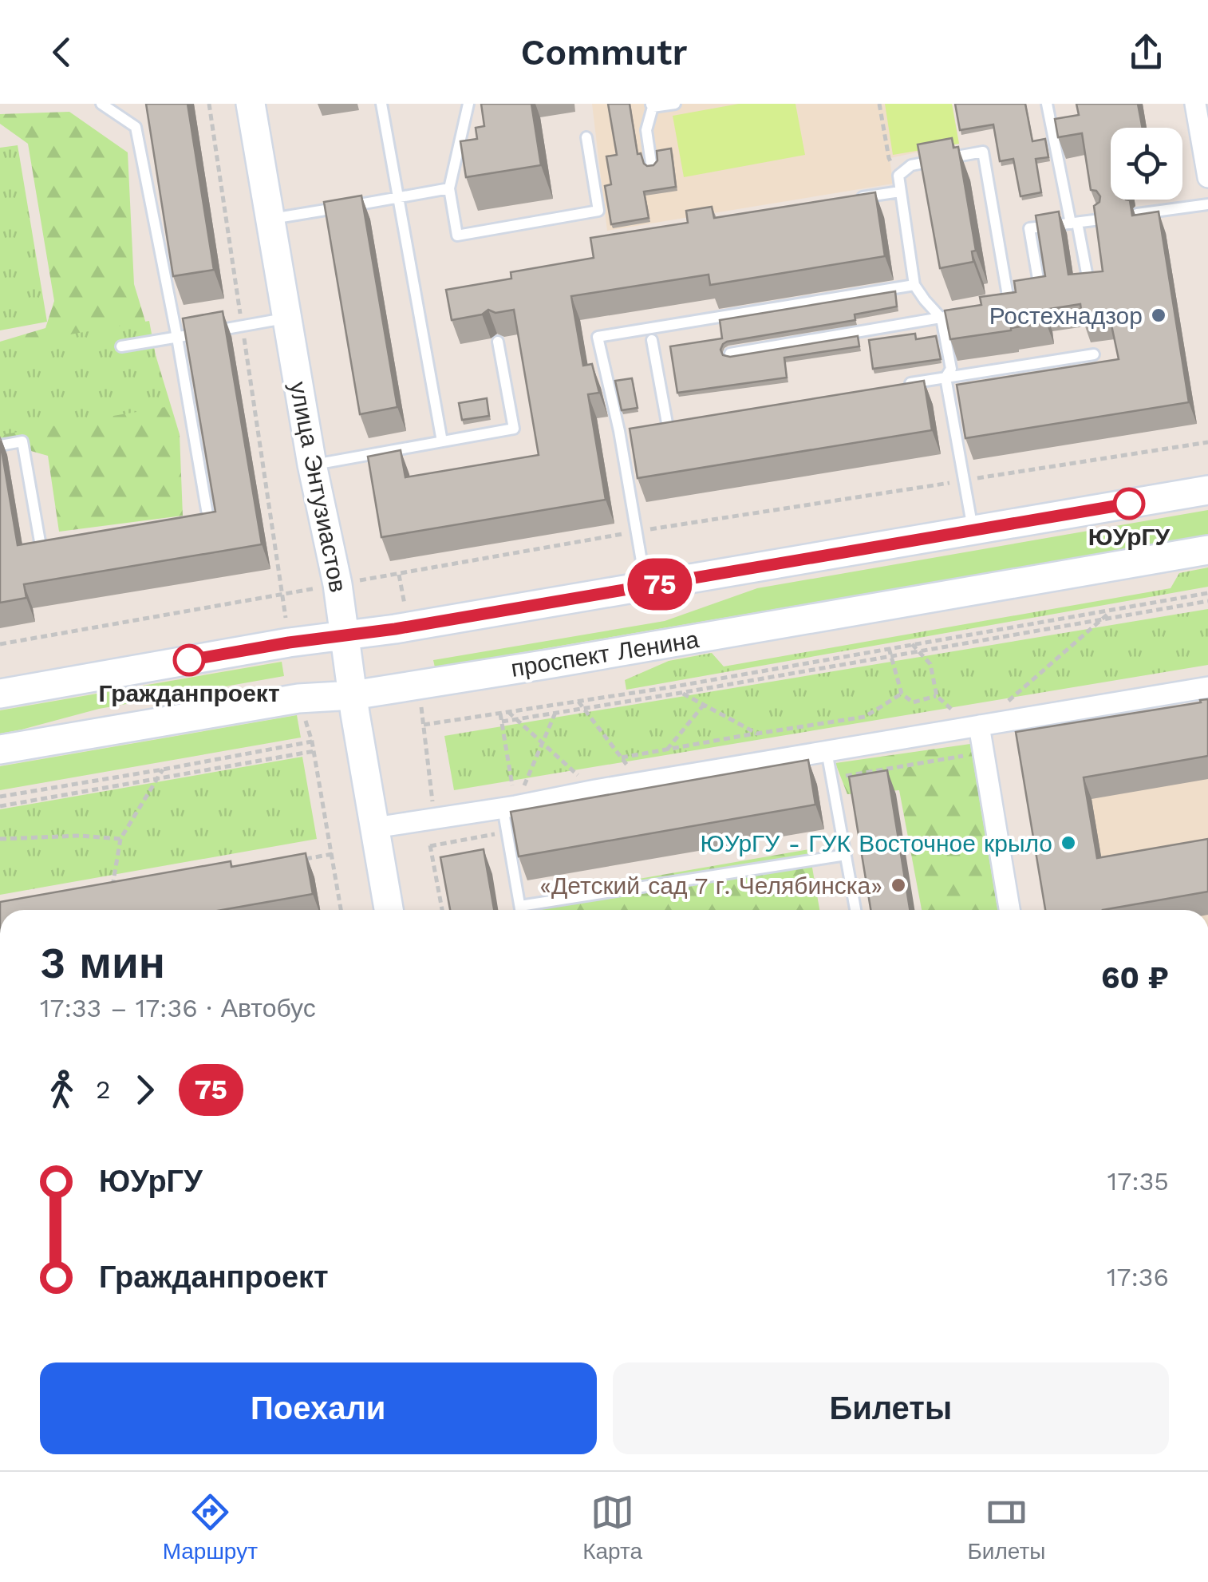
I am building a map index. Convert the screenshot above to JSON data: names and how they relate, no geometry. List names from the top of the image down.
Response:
{
  "streets": {
    "main road": ["улица Энтузиастов", "проспект Ленина"]
  },
  "crossings": [
    ["улица Энтузиастов", "проспект Ленина"]
  ],
  "places": [
    "Ростехнадзор",
    "ЮУрГУ",
    "Гражданпроект",
    "ЮУрГУ - ГУК Восточное крыло",
    "«Детский сад 7 г. Челябинска»"
  ],
  "lines": ["bus line 75"],
  "page": {
    "header": "Commutr",
    "on_map": "75",
    "heading": ["3 мин", "17:33 – 17:36 · Автобус", "60 ₽"],
    "legs": ["2", "75"],
    "list": [
      {
        "name": "ЮУрГУ",
        "value": "17:35"
      },
      {
        "name": "Гражданпроект",
        "value": "17:36"
      }
    ],
    "buttons": ["Поехали", "Билеты"],
    "tabs": ["Маршрут", "Карта", "Билеты"]
  }
}
